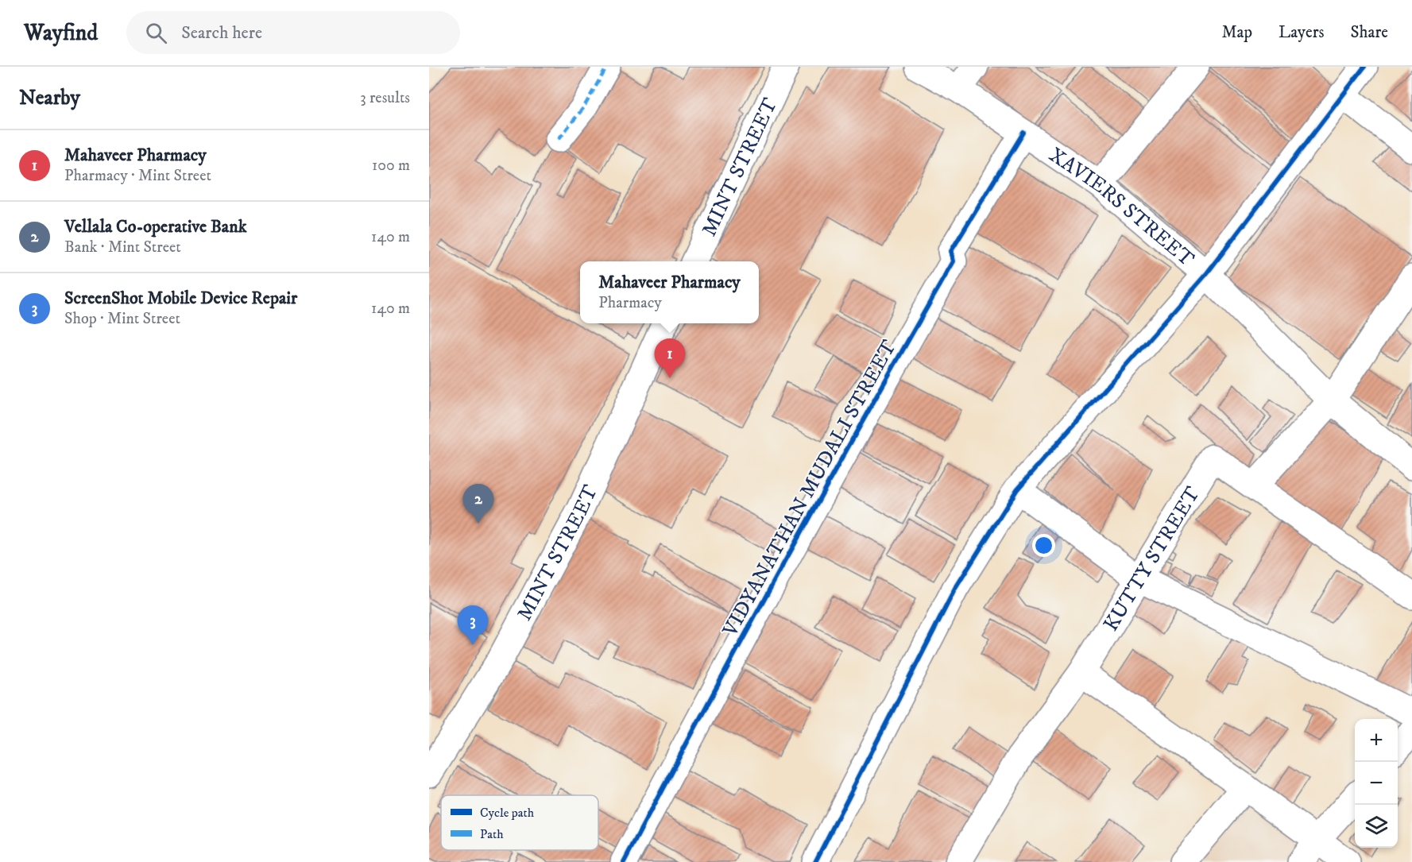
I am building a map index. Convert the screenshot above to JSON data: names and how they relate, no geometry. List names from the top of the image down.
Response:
{
  "streets": {
    "street": [
      "MINT STREET",
      "XAVIERS STREET",
      "VIDYANATHAN MUDALI STREET",
      "KUTTY STREET"
    ]
  },
  "crossings": [
    ["XAVIERS STREET", "VIDYANATHAN MUDALI STREET"]
  ],
  "legend": ["Cycle path", "Path"],
  "page": {
    "header": "Wayfind",
    "search": "Search here",
    "nav": ["Map", "Layers", "Share"],
    "heading": ["Nearby", "3 results"],
    "list": [
      {
        "mark": "1",
        "name": "Mahaveer Pharmacy",
        "note": "Pharmacy · Mint Street",
        "value": "100 m"
      },
      {
        "mark": "2",
        "name": "Vellala Co-operative Bank",
        "note": "Bank · Mint Street",
        "value": "140 m"
      },
      {
        "mark": "3",
        "name": "ScreenShot Mobile Device Repair",
        "note": "Shop · Mint Street",
        "value": "140 m"
      }
    ],
    "popup": ["Mahaveer Pharmacy", "Pharmacy"],
    "pins": ["1", "2", "3"],
    "map_buttons": ["+", "−"]
  }
}
